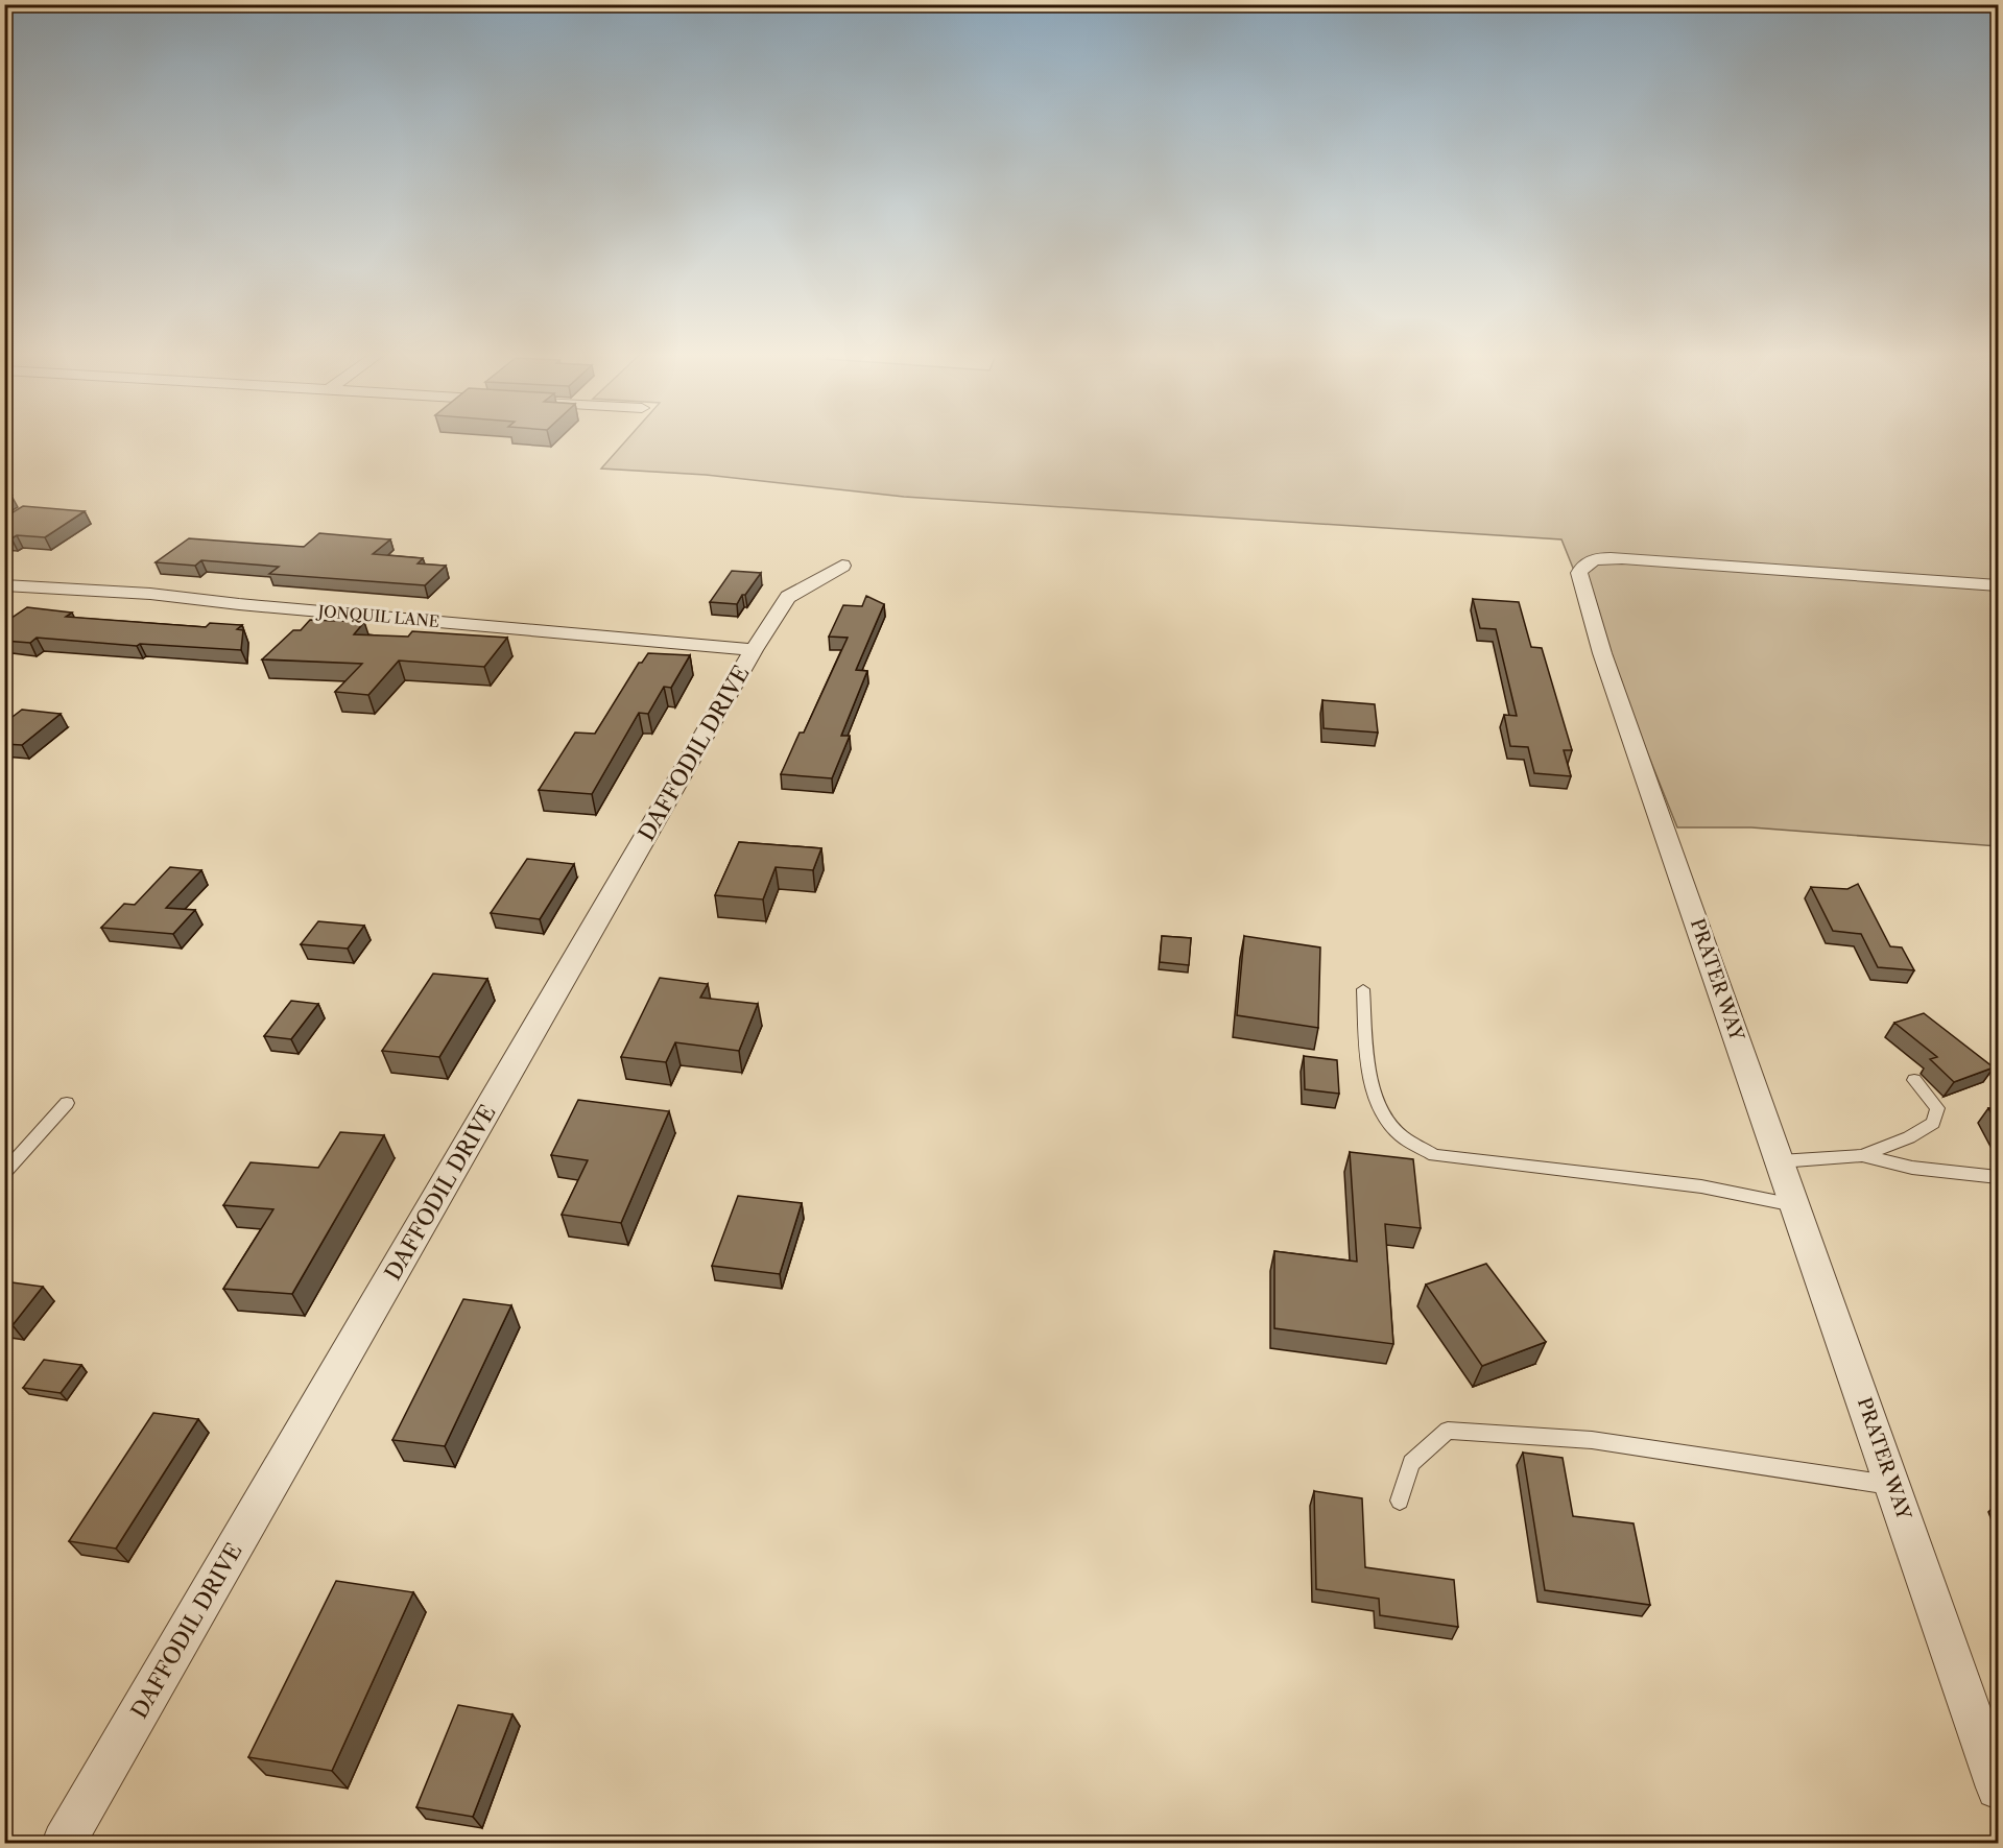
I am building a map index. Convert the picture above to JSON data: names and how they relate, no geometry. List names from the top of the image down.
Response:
{
  "streets": {
    "street": ["JONQUIL LANE", "DAFFODIL DRIVE", "PRATER WAY"]
  },
  "crossings": [
    ["JONQUIL LANE", "DAFFODIL DRIVE"]
  ]
}
